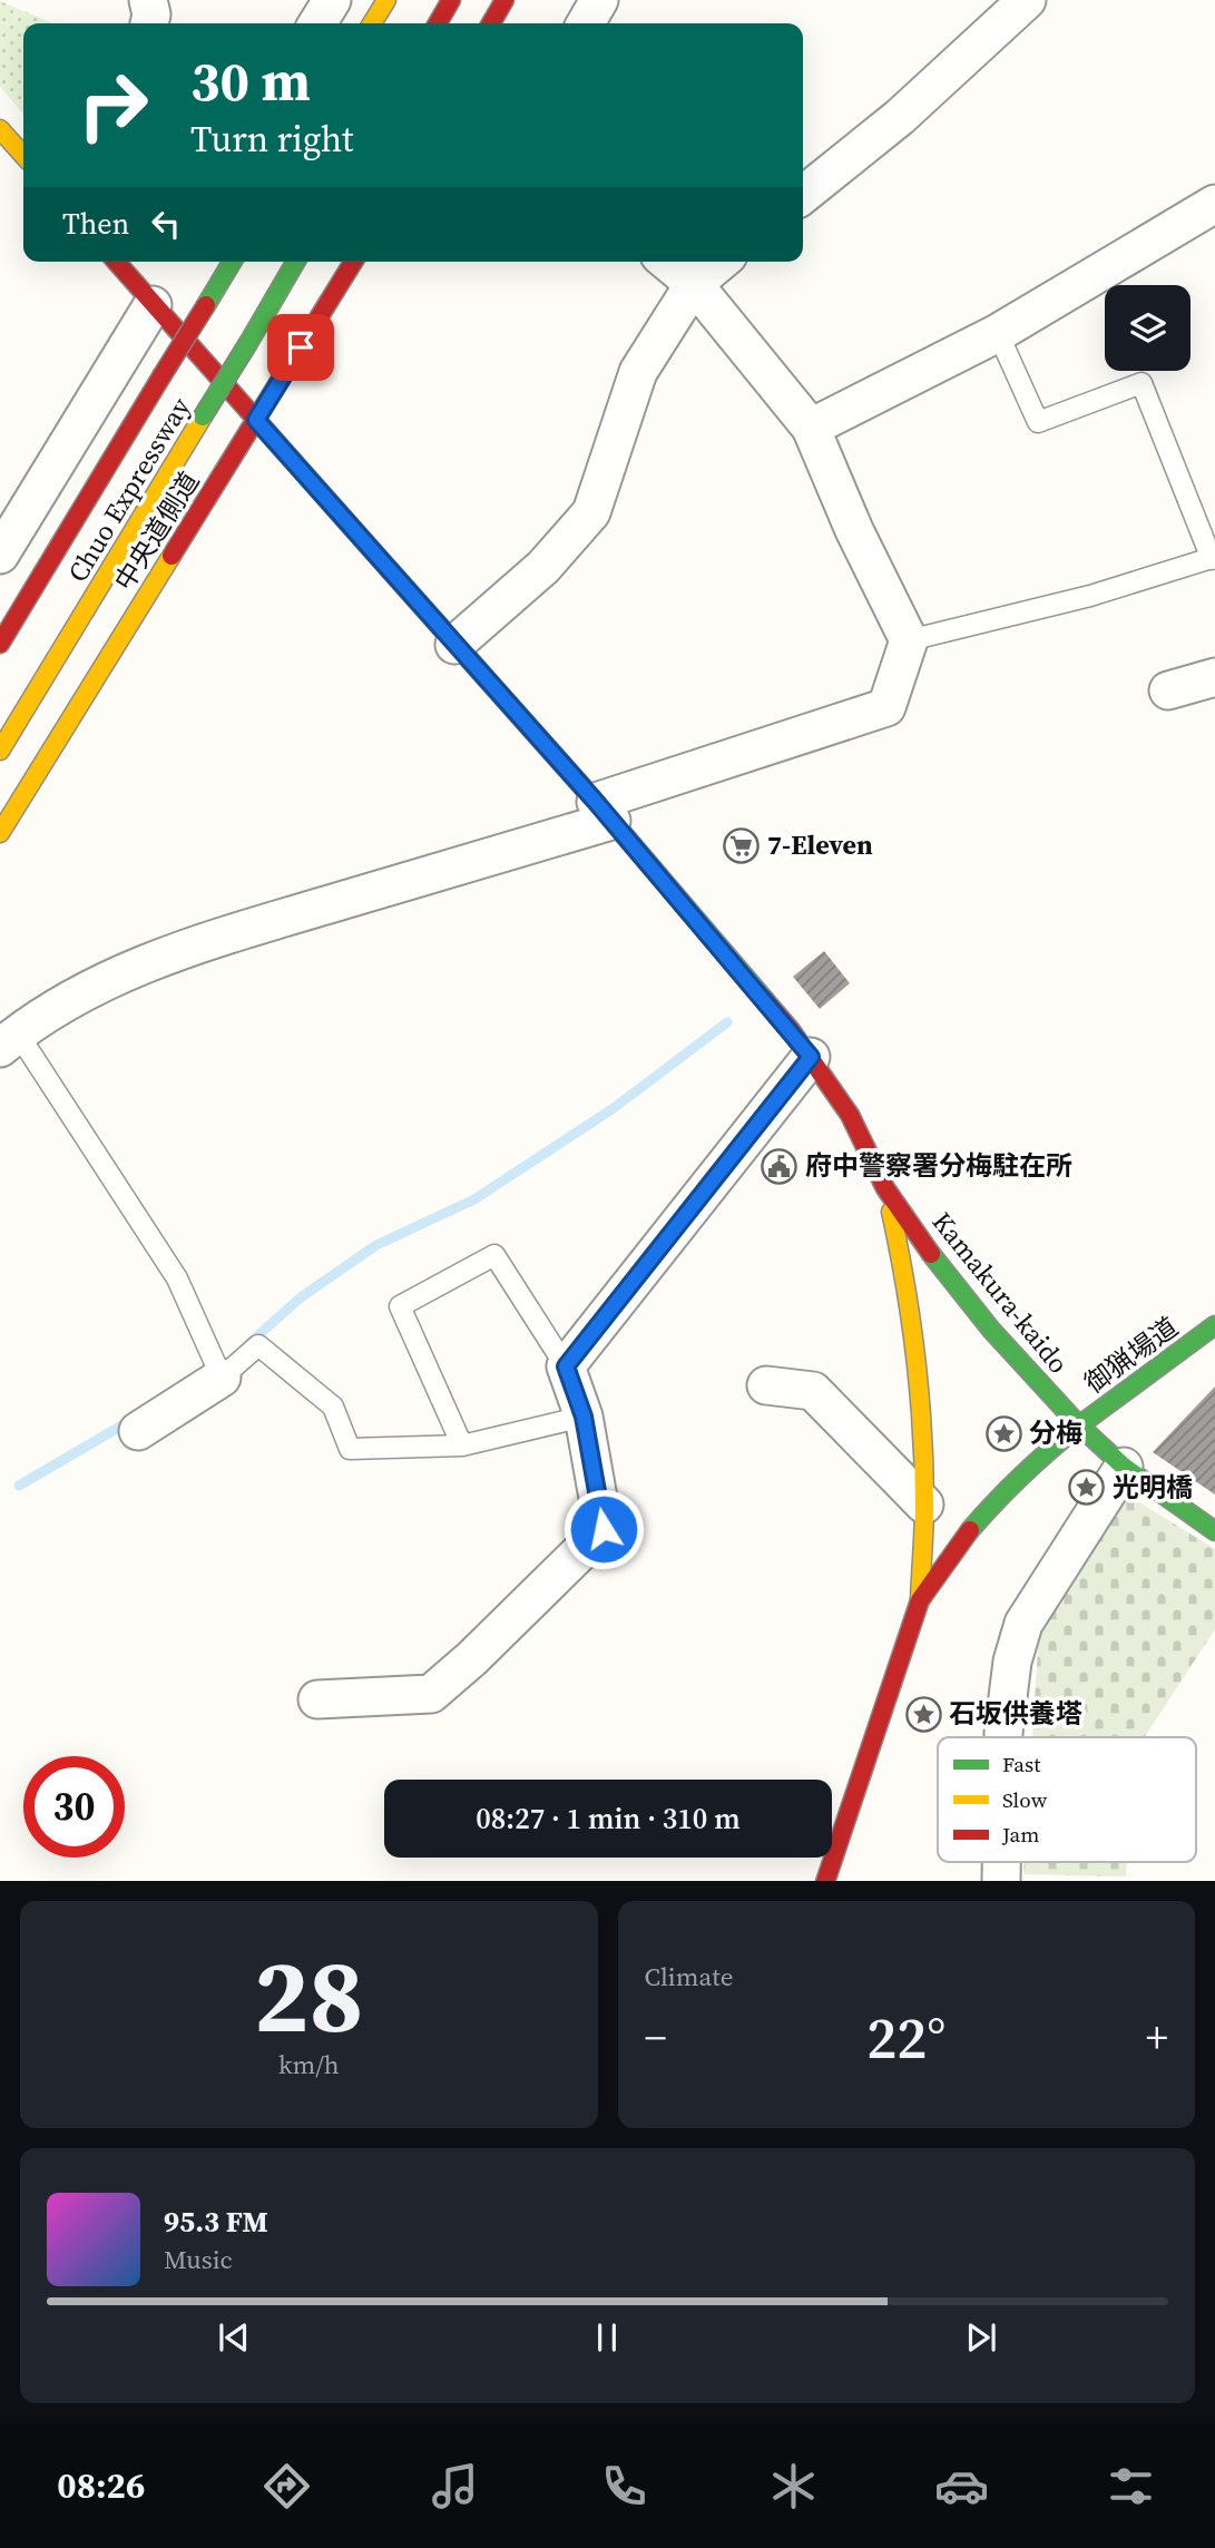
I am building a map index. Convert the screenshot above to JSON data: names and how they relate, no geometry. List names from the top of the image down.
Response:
{
  "streets": {
    "main road": [
      "Chuo Expressway",
      "中央道側道",
      "Kamakura-kaido",
      "御猟場道"
    ]
  },
  "crossings": [
    ["中央道側道", "Kamakura-kaido"],
    ["Kamakura-kaido", "御猟場道"]
  ],
  "places": {
    "supermarket": ["7-Eleven"],
    "public building": ["府中警察署分梅駐在所"],
    "place": ["分梅", "光明橋", "石坂供養塔"]
  },
  "legend": ["Fast", "Slow", "Jam"],
  "page": {
    "turn": ["30 m", "Turn right"],
    "then": "Then",
    "limit": "30",
    "trip": "08:27 · 1 min · 310 m",
    "tile": [
      ["28", "km/h"],
      "Climate"
    ],
    "heat": ["−", "22°", "+"],
    "song": ["95.3 FM", "Music"],
    "tabs": "08:26"
  }
}
